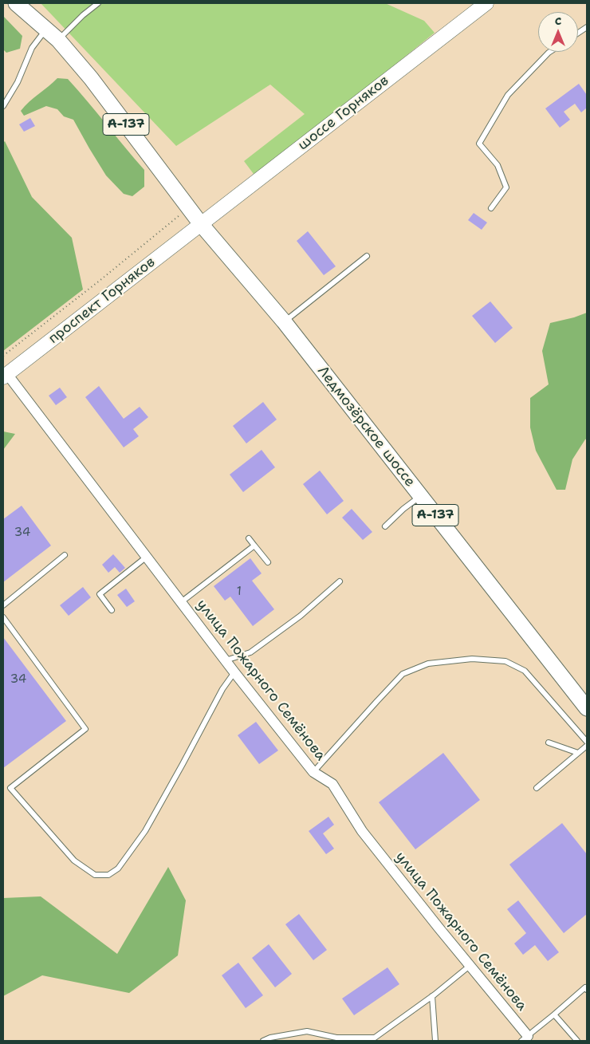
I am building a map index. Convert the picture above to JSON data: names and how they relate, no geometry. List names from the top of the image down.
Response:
{
  "streets": {
    "main road": [
      "шоссе Горняков",
      "А-137",
      "проспект Горняков",
      "Ледмозёрское шоссе"
    ],
    "street": ["улица Пожарного Семёнова"]
  },
  "crossings": [
    ["шоссе Горняков", "А-137"],
    ["шоссе Горняков", "проспект Горняков"],
    ["шоссе Горняков", "Ледмозёрское шоссе"],
    ["А-137", "проспект Горняков"],
    ["А-137", "Ледмозёрское шоссе"],
    ["проспект Горняков", "Ледмозёрское шоссе"],
    ["проспект Горняков", "улица Пожарного Семёнова"]
  ],
  "house_numbers": ["34", "1", "34"],
  "north": "top"
}
